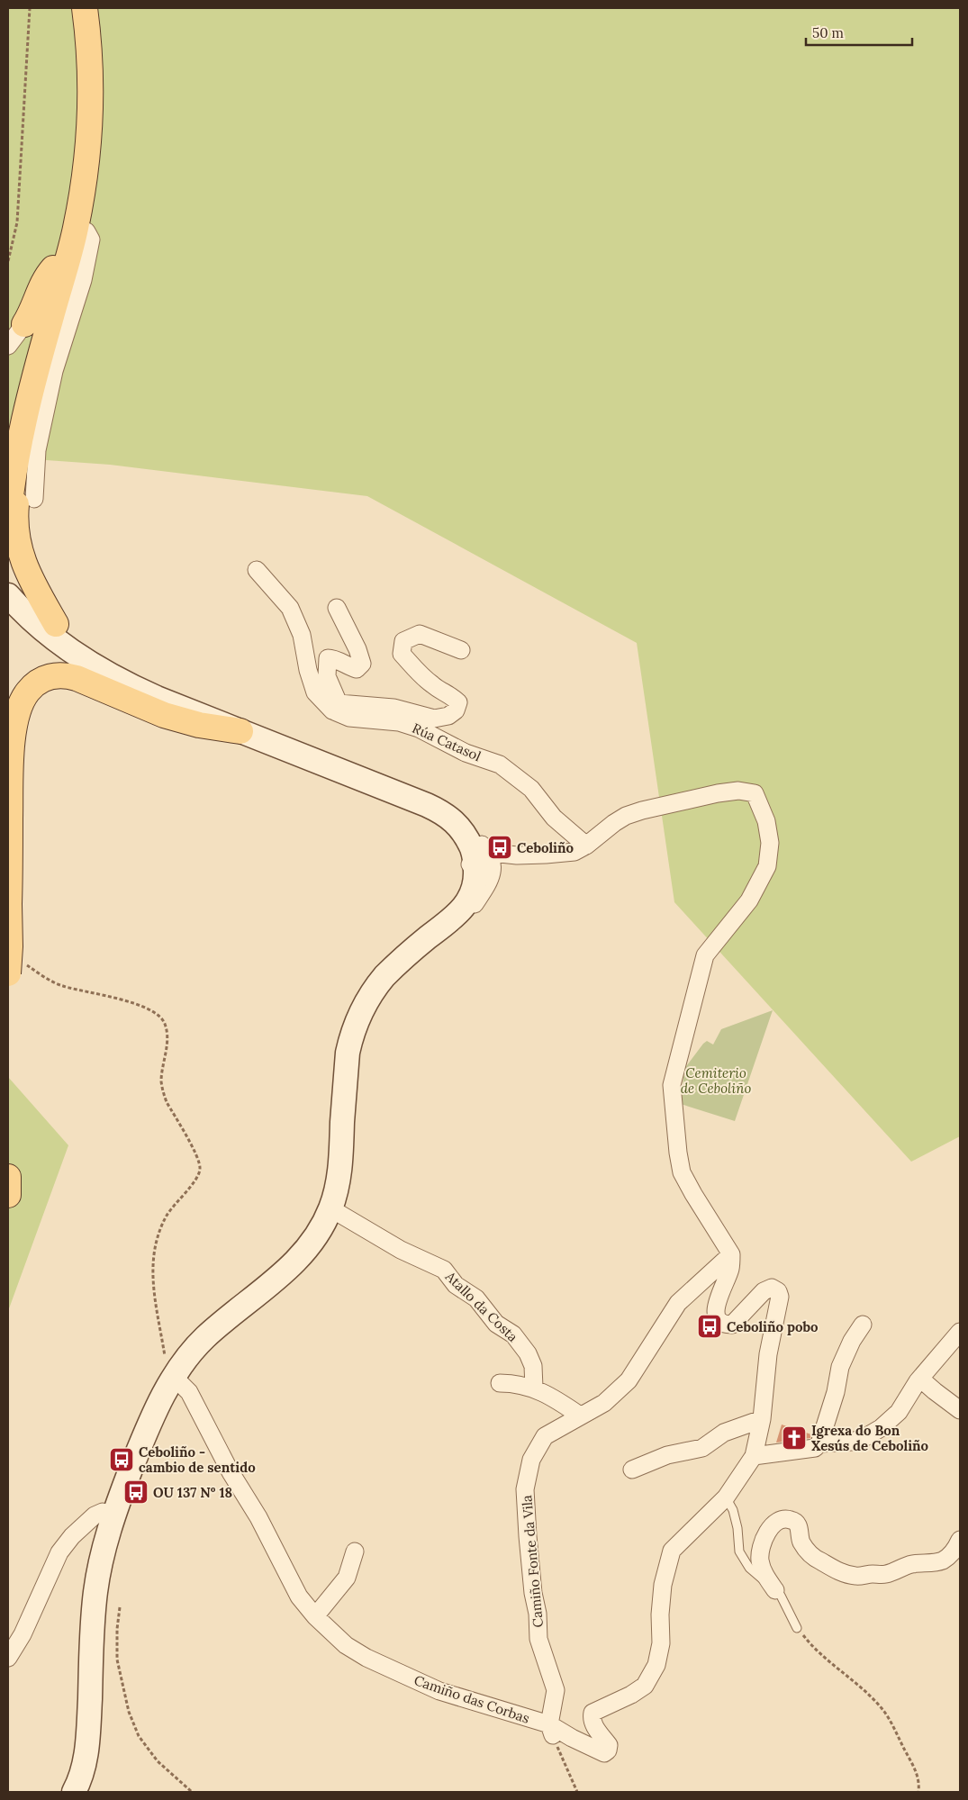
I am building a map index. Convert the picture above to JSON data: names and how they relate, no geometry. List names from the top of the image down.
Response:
{
  "streets": {
    "street": [
      "Rúa Catasol",
      "Atallo da Costa",
      "Camiño Fonte da Vila",
      "Camiño das Corbas"
    ]
  },
  "crossings": [
    ["Camiño Fonte da Vila", "Camiño das Corbas"]
  ],
  "parks": ["Cemiterio de Ceboliño"],
  "places": {
    "bus stop": [
      "Ceboliño",
      "Ceboliño pobo",
      "Ceboliño - cambio de sentido",
      "OU 137 Nº 18"
    ],
    "church": ["Igrexa do Bon Xesús de Ceboliño"]
  },
  "scale_bar": "50 m"
}
